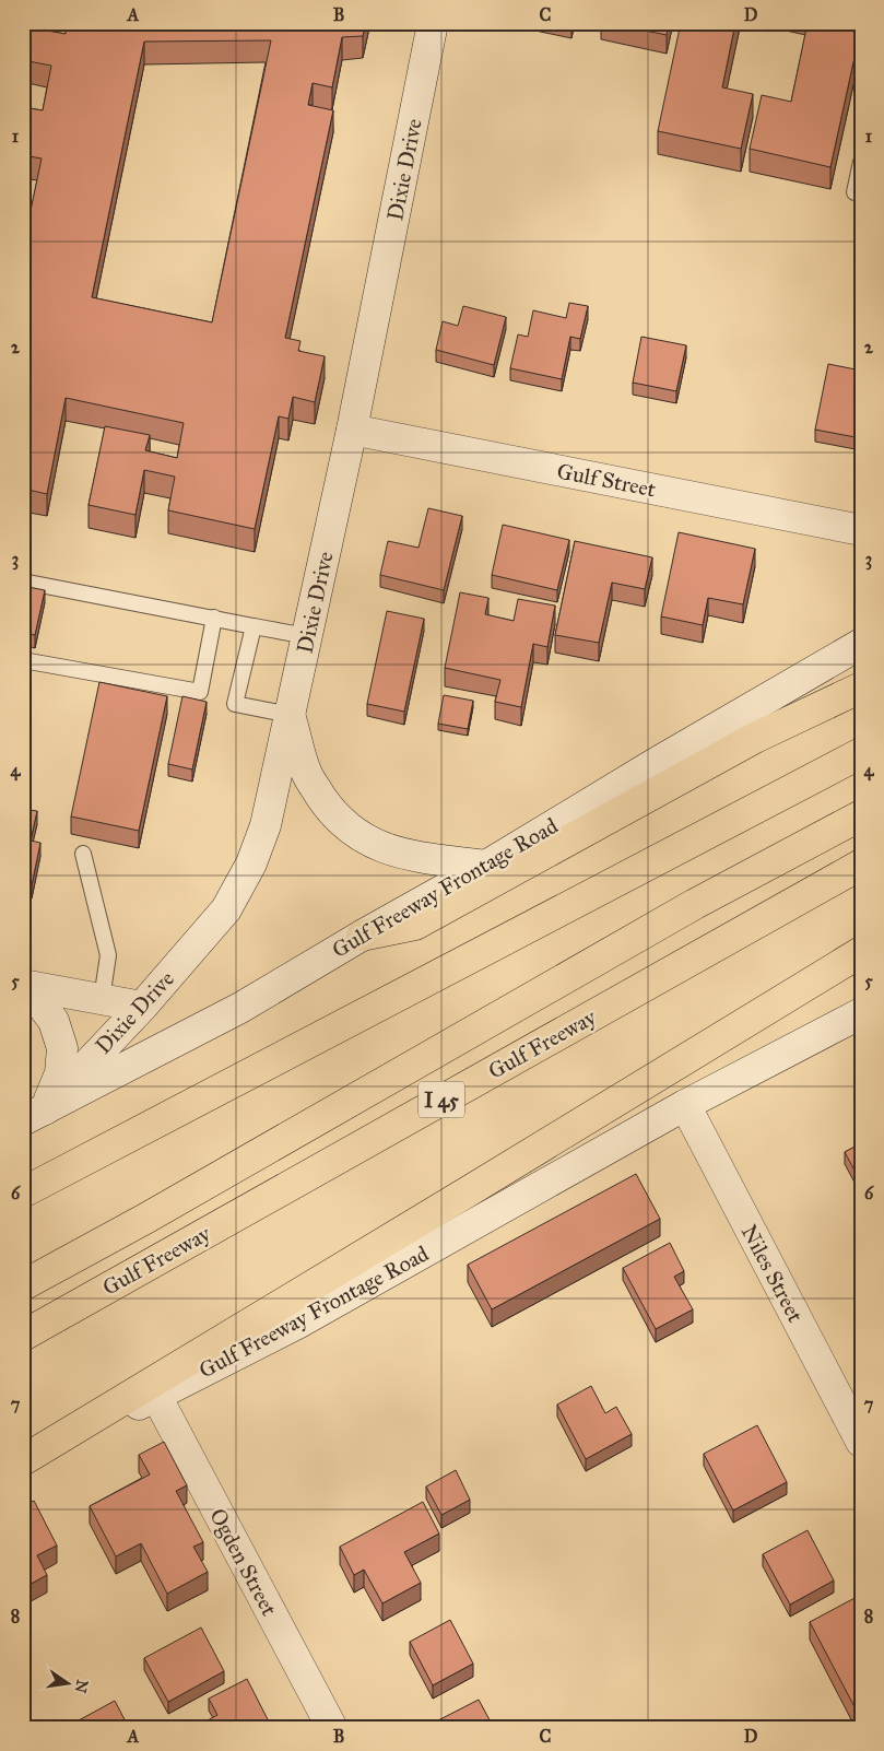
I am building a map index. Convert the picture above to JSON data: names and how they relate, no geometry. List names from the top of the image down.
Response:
{
  "streets": {
    "highway": ["Gulf Freeway", "I 45"],
    "street": [
      "Dixie Drive",
      "Gulf Street",
      "Gulf Freeway Frontage Road",
      "Niles Street",
      "Ogden Street"
    ]
  },
  "crossings": [
    ["Dixie Drive", "Gulf Street"],
    ["Dixie Drive", "Gulf Freeway Frontage Road"],
    ["Gulf Freeway Frontage Road", "Niles Street"],
    ["Gulf Freeway Frontage Road", "Ogden Street"]
  ],
  "north": "right",
  "grid": {
    "columns": [
      "A",
      "B",
      "C",
      "D"
    ],
    "rows": [
      "1",
      "2",
      "3",
      "4",
      "5",
      "6",
      "7",
      "8"
    ]
  }
}
